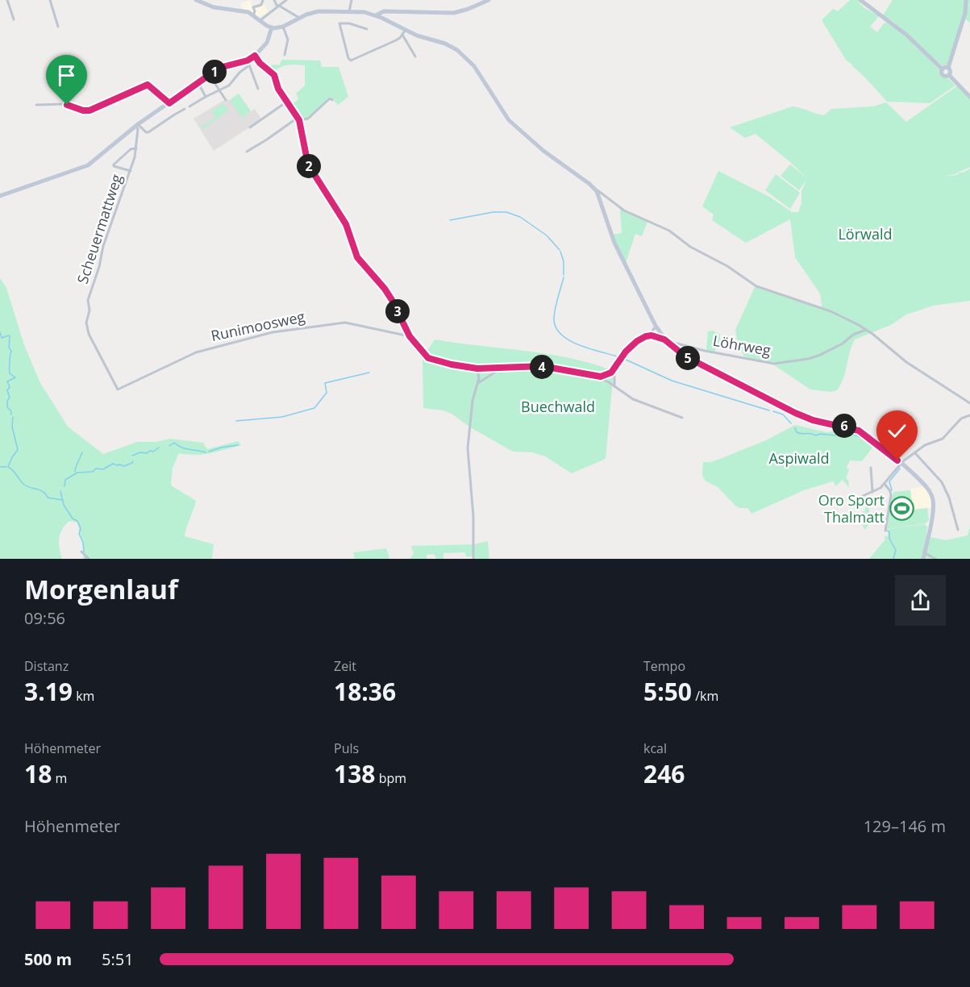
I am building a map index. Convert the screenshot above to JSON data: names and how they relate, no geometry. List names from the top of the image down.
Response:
{
  "streets": {
    "street": ["Scheuermattweg", "Runimoosweg", "Löhrweg"]
  },
  "crossings": [
    ["Scheuermattweg", "Runimoosweg"]
  ],
  "parks": ["Lörwald", "Buechwald", "Aspiwald"],
  "places": {
    "sports": ["Oro Sport Thalmatt"]
  },
  "page": {
    "pins": [
      "1",
      "2",
      "3",
      "5",
      "4",
      "6"
    ],
    "heading": ["Morgenlauf", "09:56"],
    "stats": [
      ["Distanz", "3.19 km"],
      ["Zeit", "18:36"],
      ["Tempo", "5:50 /km"],
      ["Höhenmeter", "18 m"],
      ["Puls", "138 bpm"],
      ["kcal", "246"]
    ],
    "chart": ["Höhenmeter", "129–146 m"],
    "list": [
      {
        "name": "500 m",
        "note": "5:51"
      }
    ]
  }
}
